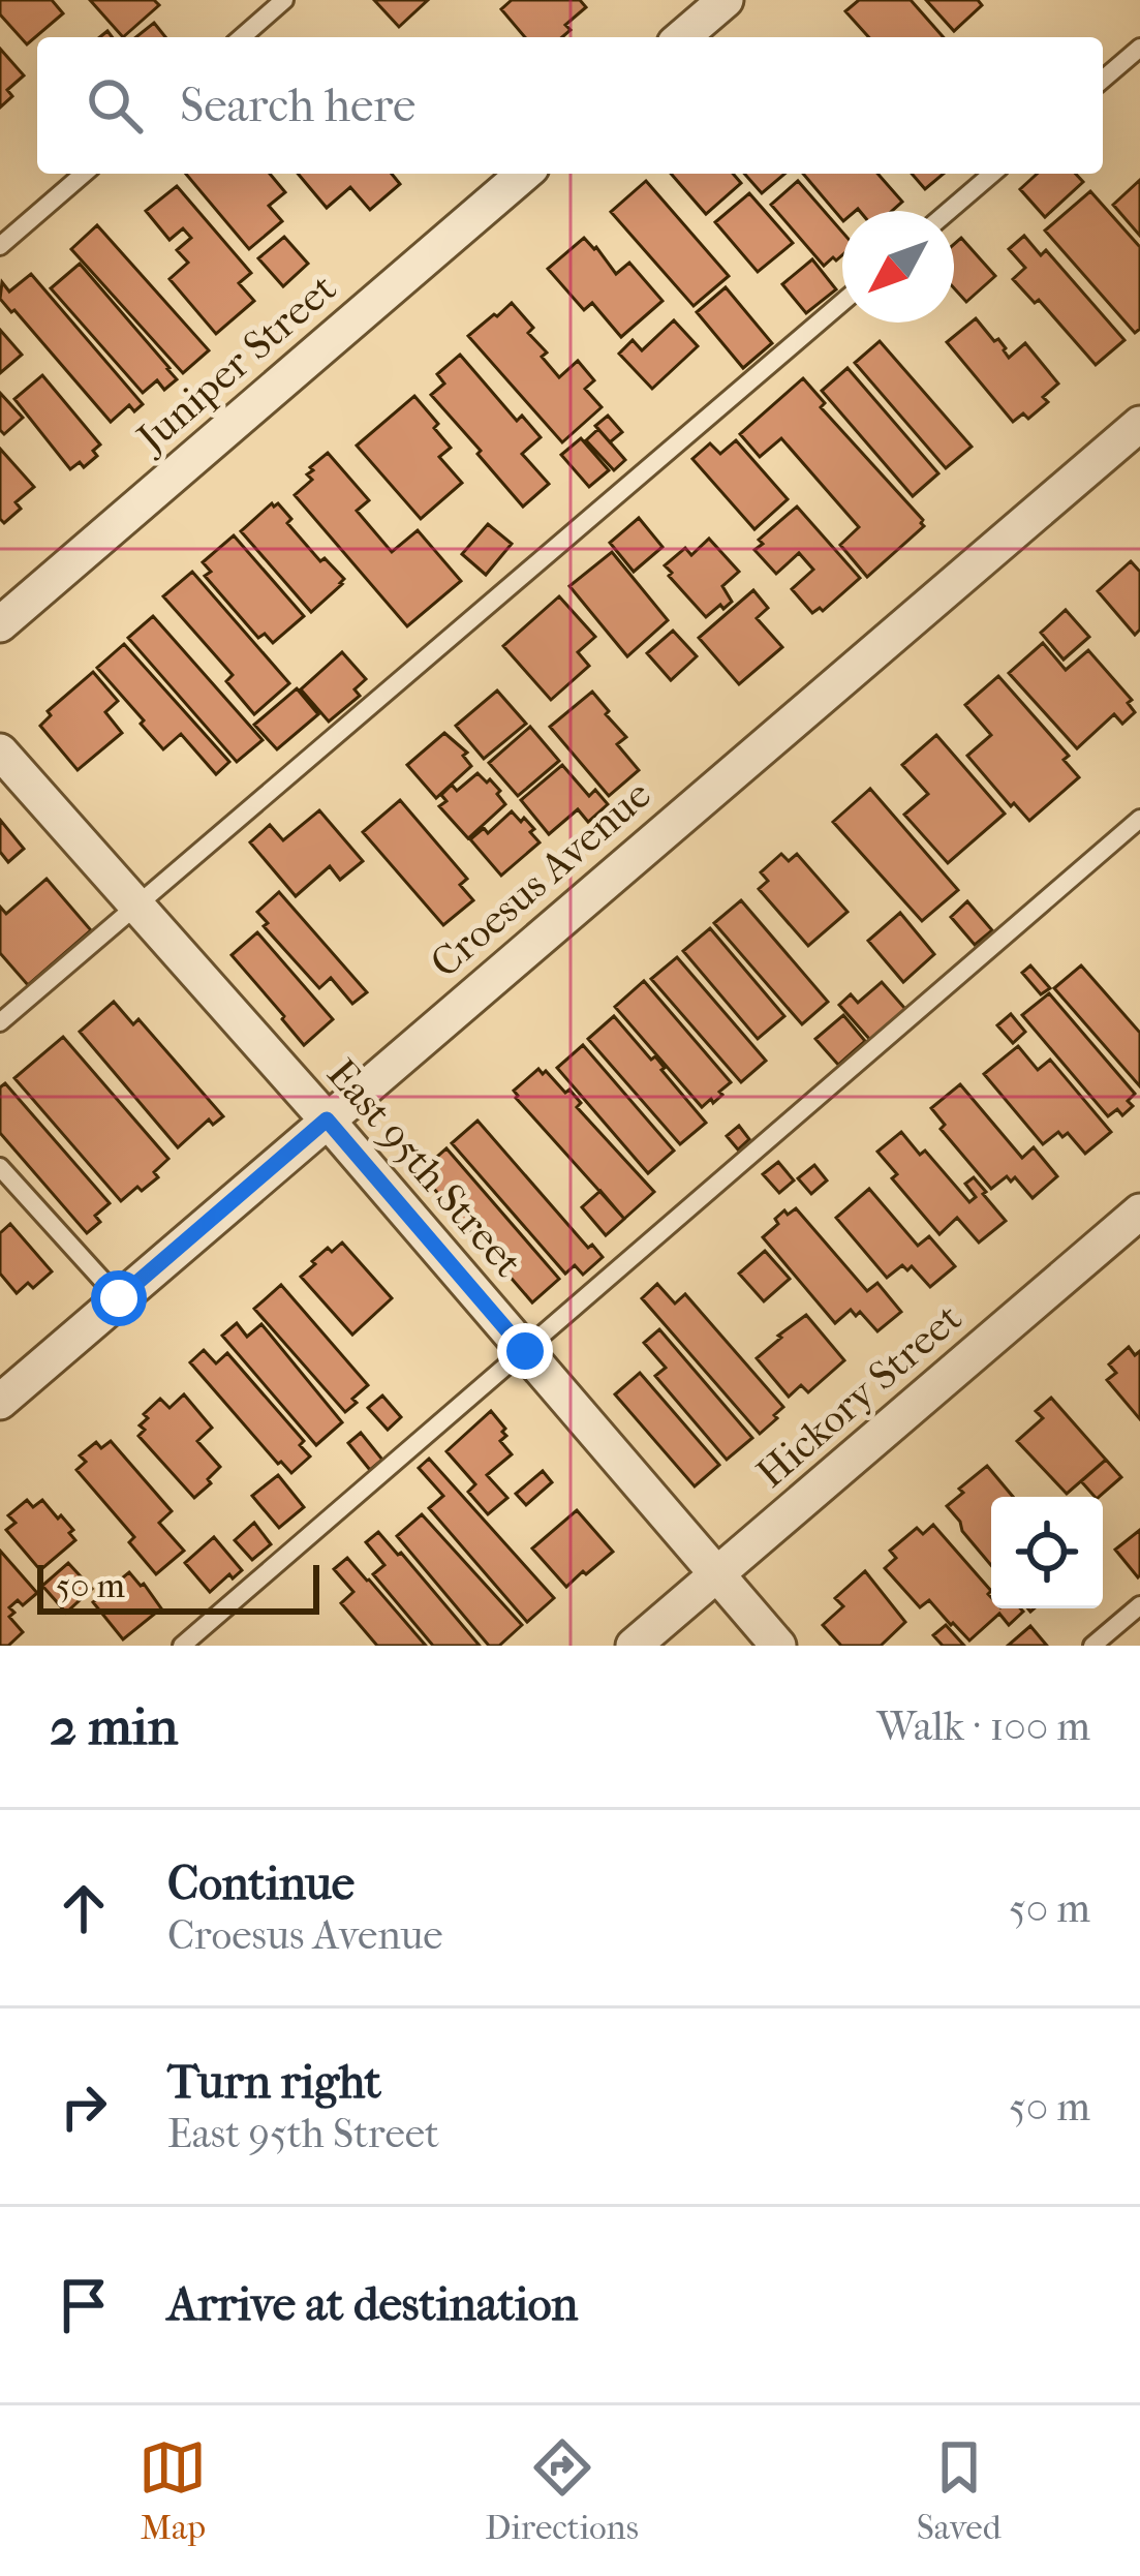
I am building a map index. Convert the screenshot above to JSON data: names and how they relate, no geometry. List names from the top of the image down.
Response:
{
  "streets": {
    "street": [
      "Juniper Street",
      "Croesus Avenue",
      "East 95th Street",
      "Hickory Street"
    ]
  },
  "crossings": [
    ["Croesus Avenue", "East 95th Street"],
    ["East 95th Street", "Hickory Street"]
  ],
  "scale_bar": "50 m",
  "north": "bottom left",
  "page": {
    "search": "Search here",
    "scale": "50 m",
    "heading": ["2 min", "Walk · 100 m"],
    "list": [
      ["Continue", "Croesus Avenue", "50 m"],
      ["Turn right", "East 95th Street", "50 m"],
      "Arrive at destination"
    ],
    "nav": ["Map", "Directions", "Saved"]
  }
}
